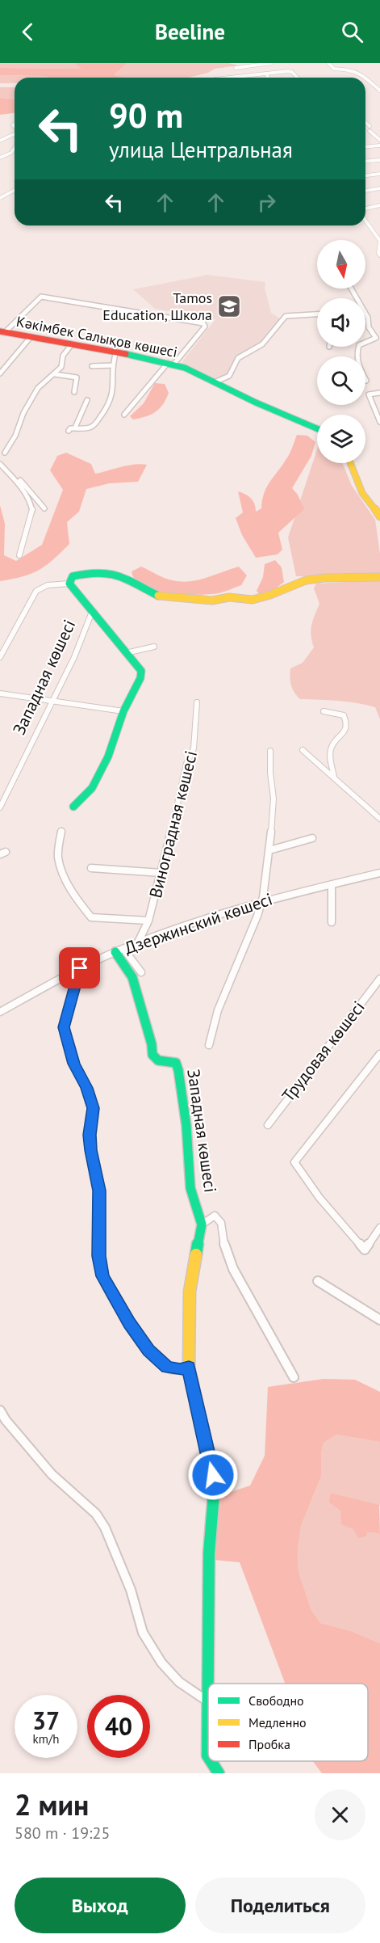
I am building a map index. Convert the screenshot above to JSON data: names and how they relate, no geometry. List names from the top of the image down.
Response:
{
  "streets": {
    "street": [
      "Кәкімбек Салықов көшесі",
      "Западная көшесі",
      "Виноградная көшесі",
      "Дзержинский көшесі",
      "Трудовая көшесі"
    ]
  },
  "crossings": [
    ["Западная көшесі", "Дзержинский көшесі"],
    ["Виноградная көшесі", "Дзержинский көшесі"]
  ],
  "places": {
    "school or university": ["Tamos Education, Школа"]
  },
  "legend": ["Свободно", "Медленно", "Пробка"],
  "north": "bottom",
  "page": {
    "header": "Beeline",
    "turn": ["90 m", "улица Центральная"],
    "speed": "37 km/h",
    "limit": "40",
    "heading": ["2 мин", "580 m · 19:25"],
    "buttons": ["Выход", "Поделиться"]
  }
}
